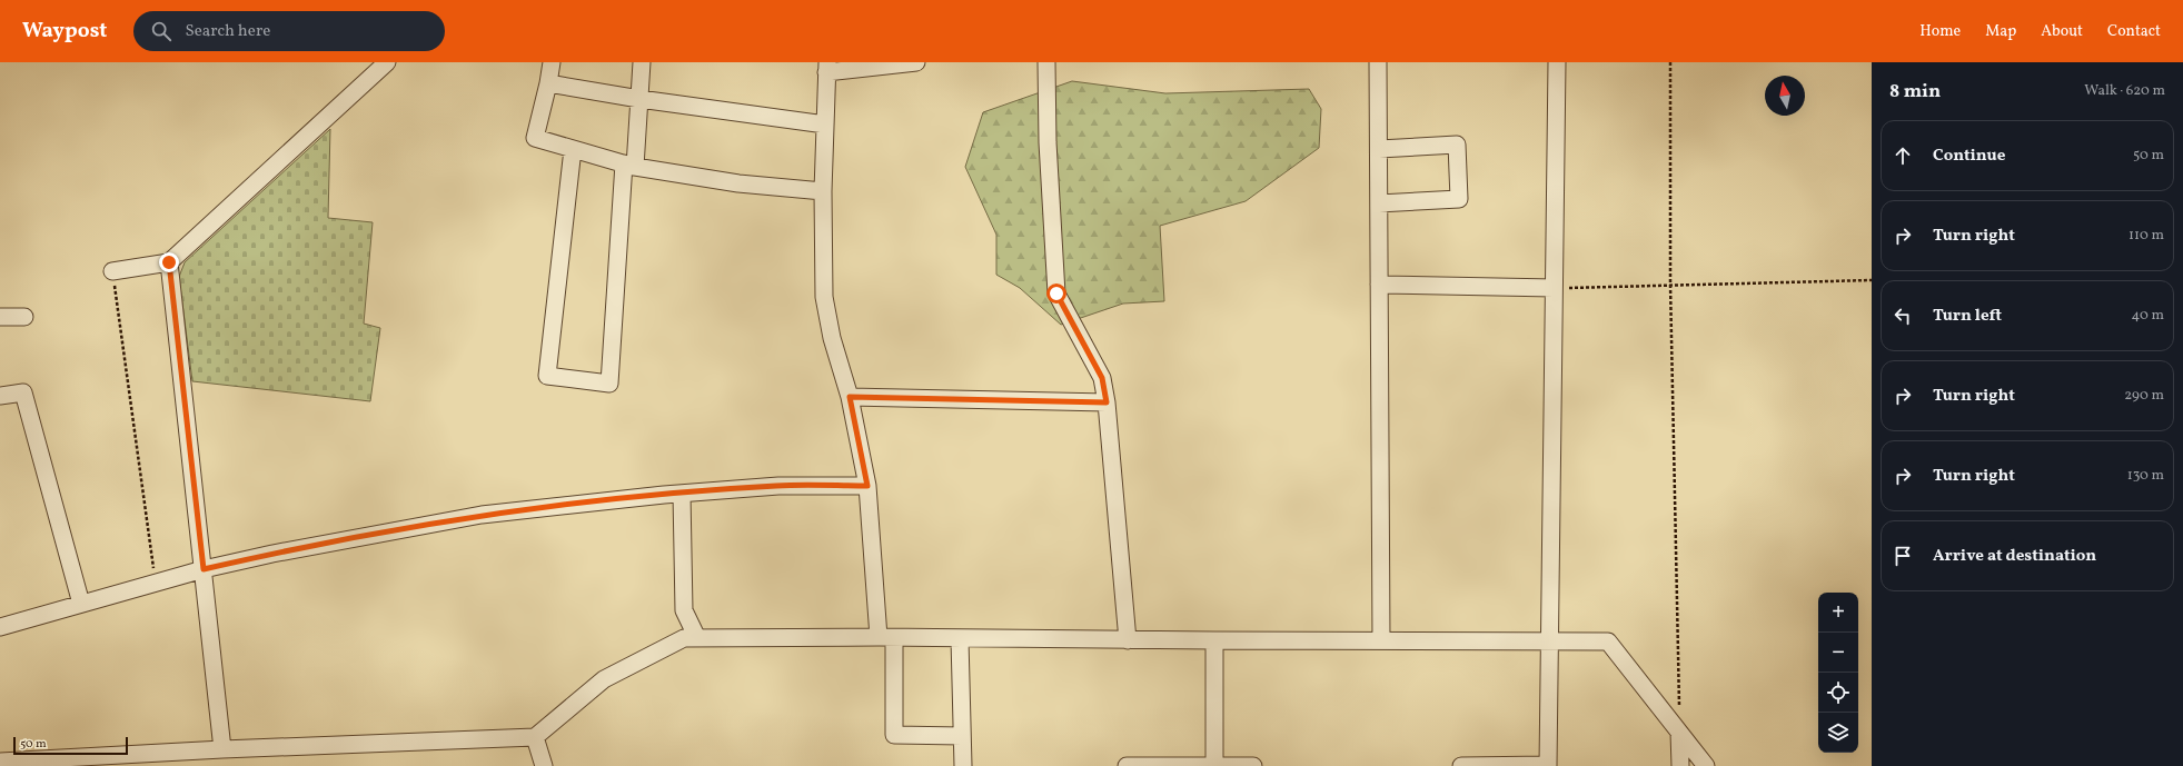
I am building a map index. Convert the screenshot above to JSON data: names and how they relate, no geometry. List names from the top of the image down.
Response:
{
  "scale_bar": "50 m",
  "north": "top",
  "page": {
    "header": "Waypost",
    "search": "Search here",
    "nav": [
      "Home",
      "Map",
      "About",
      "Contact"
    ],
    "heading": ["8 min", "Walk · 620 m"],
    "list": [
      ["Continue", "50 m"],
      ["Turn right", "110 m"],
      ["Turn left", "40 m"],
      ["Turn right", "290 m"],
      ["Turn right", "130 m"],
      "Arrive at destination"
    ],
    "map_buttons": ["+", "−"],
    "scale": "50 m"
  }
}
